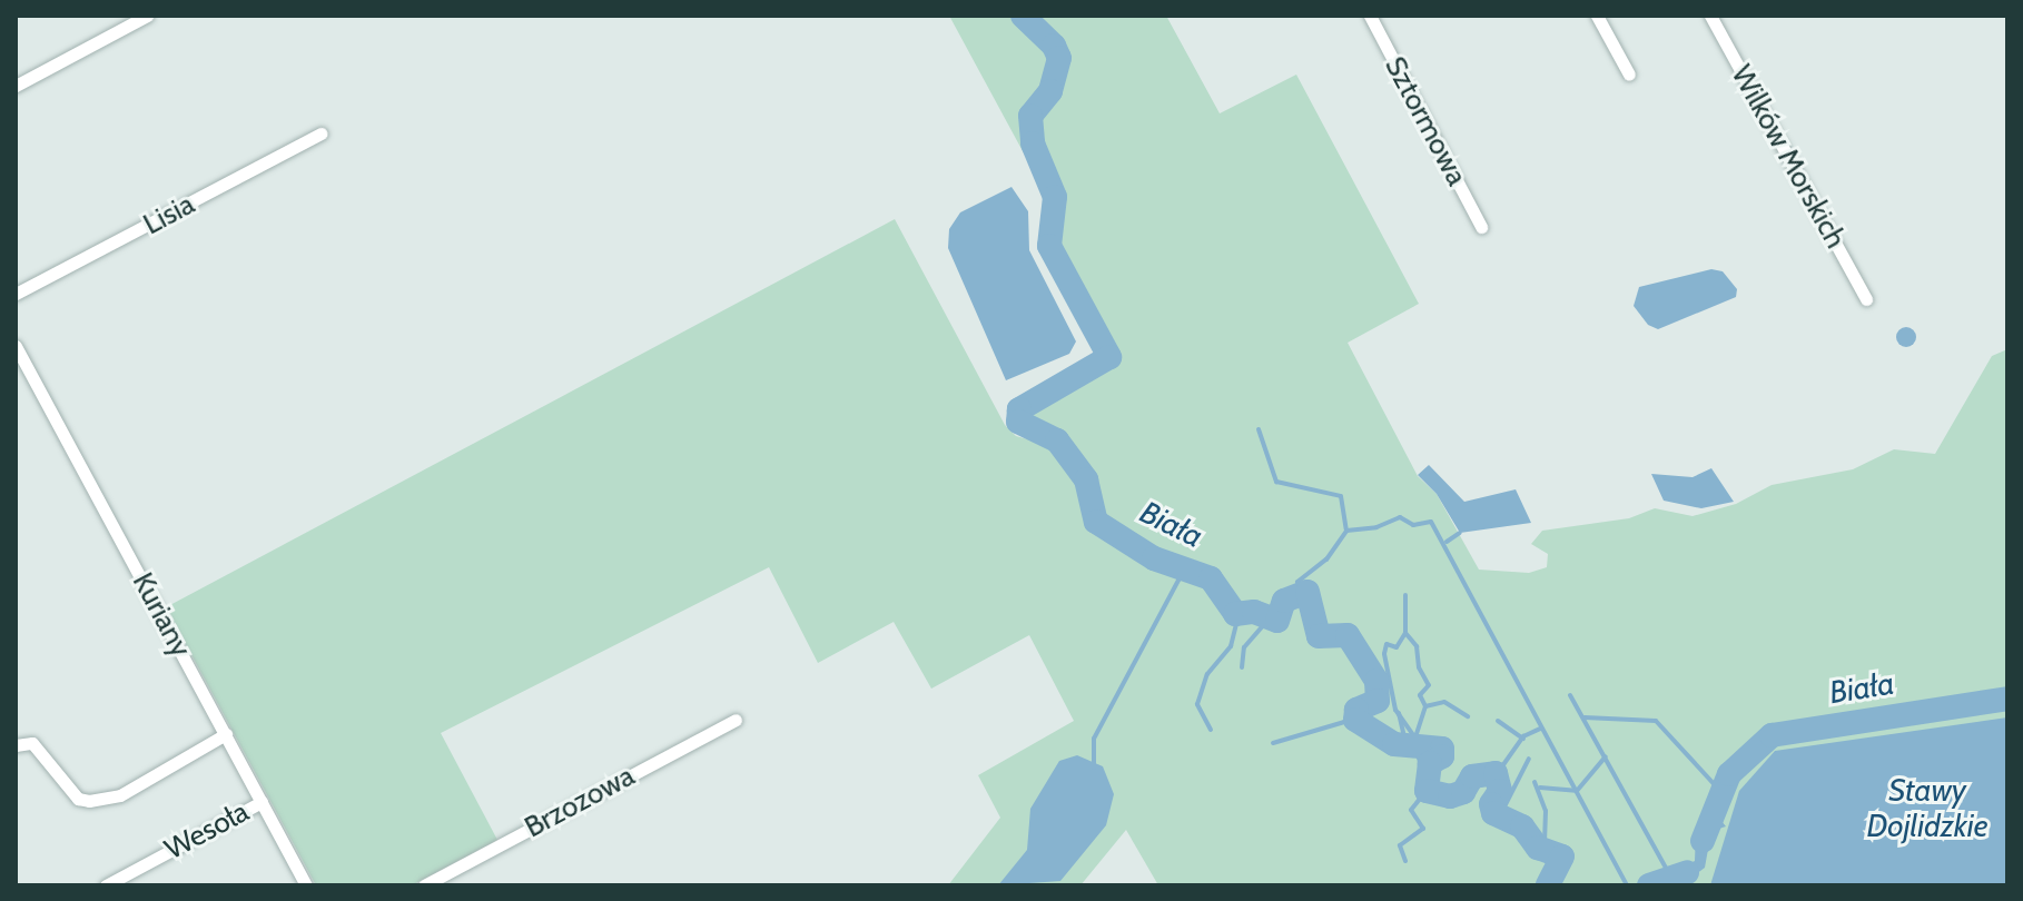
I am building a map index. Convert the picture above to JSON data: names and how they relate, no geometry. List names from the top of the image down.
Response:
{
  "streets": {
    "street": [
      "Sztormowa",
      "Wilków Morskich",
      "Lisia",
      "Kuriany",
      "Brzozowa",
      "Wesoła"
    ]
  },
  "crossings": [
    ["Kuriany", "Wesoła"]
  ],
  "water": ["Biała", "Stawy Dojlidzkie"]
}
